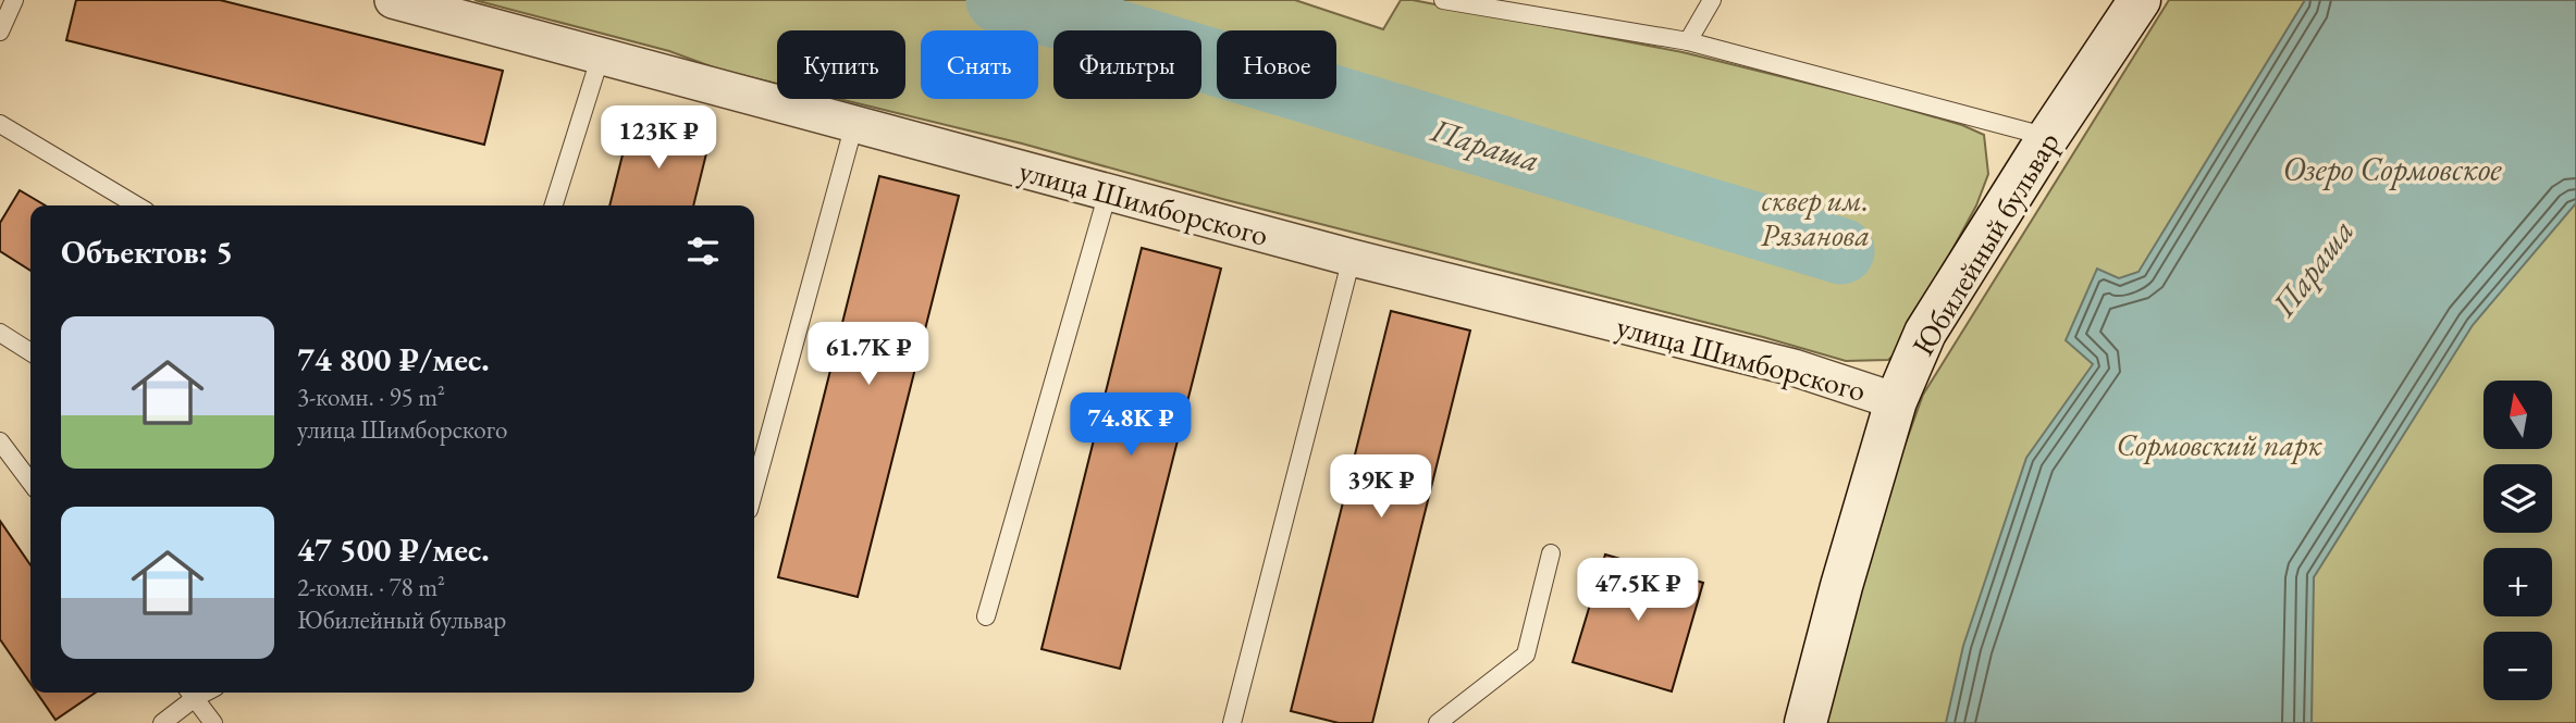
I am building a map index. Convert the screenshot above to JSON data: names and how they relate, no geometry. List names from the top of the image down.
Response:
{
  "streets": {
    "street": ["улица Шимборского", "Юбилейный бульвар"]
  },
  "crossings": [
    ["улица Шимборского", "Юбилейный бульвар"]
  ],
  "water": ["Параша", "Озеро Сормовское"],
  "parks": ["сквер им. Рязанова", "Сормовский парк"],
  "north": "top",
  "page": {
    "chip": [
      "Купить",
      "Снять",
      "Фильтры",
      "Новое"
    ],
    "price": [
      "123K ₽",
      "61.7K ₽",
      "74.8K ₽",
      "39K ₽",
      "47.5K ₽"
    ],
    "heading": "Объектов: 5",
    "list": [
      {
        "name": "74 800 ₽/мес.",
        "note": "3-комн. · 95 m² · улица Шимборского"
      },
      {
        "name": "47 500 ₽/мес.",
        "note": "2-комн. · 78 m² · Юбилейный бульвар"
      }
    ],
    "map_buttons": ["+", "−"]
  }
}
